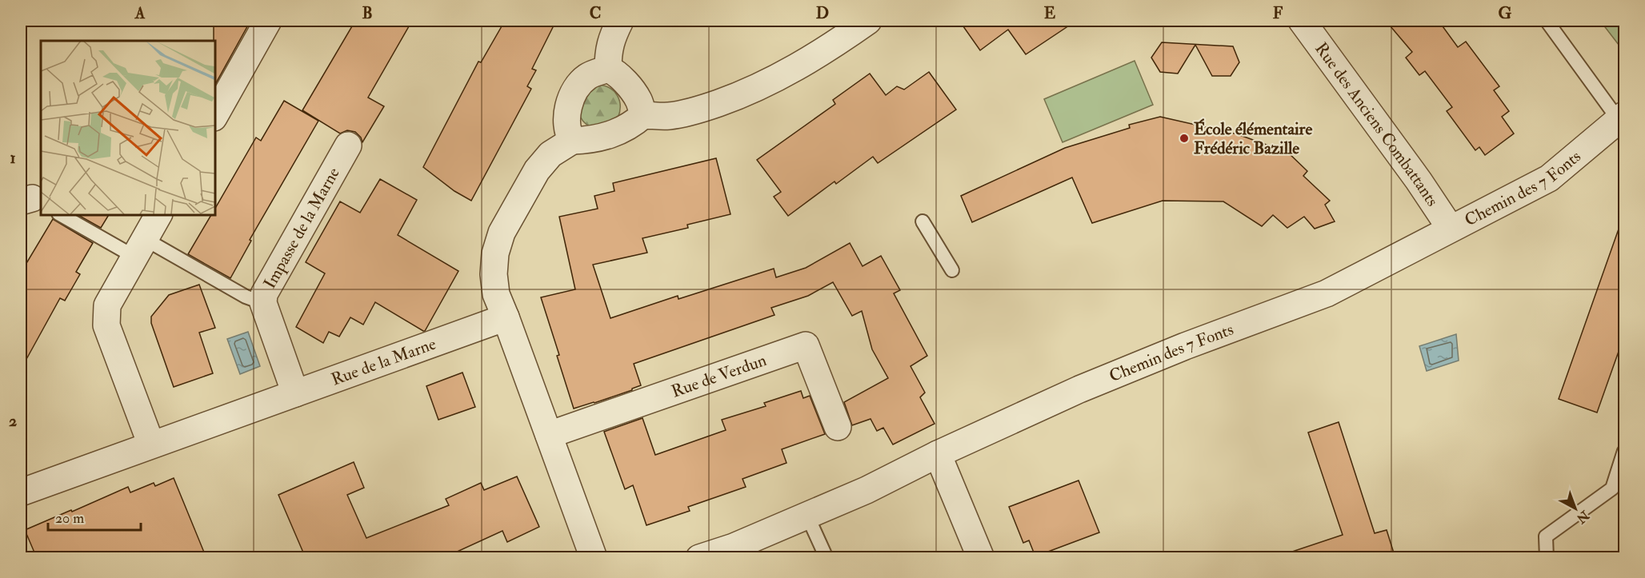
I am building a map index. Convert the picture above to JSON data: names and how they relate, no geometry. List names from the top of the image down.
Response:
{
  "streets": {
    "street": [
      "Rue des Anciens Combattants",
      "Chemin des 7 Fonts",
      "Impasse de la Marne",
      "Rue de la Marne",
      "Rue de Verdun"
    ]
  },
  "crossings": [
    ["Rue des Anciens Combattants", "Chemin des 7 Fonts"],
    ["Impasse de la Marne", "Rue de la Marne"]
  ],
  "places": ["École élémentaire Frédéric Bazille"],
  "scale_bar": "20 m",
  "north": "bottom right",
  "grid": {
    "columns": [
      "A",
      "B",
      "C",
      "D",
      "E",
      "F",
      "G"
    ],
    "rows": ["1", "2"]
  }
}
